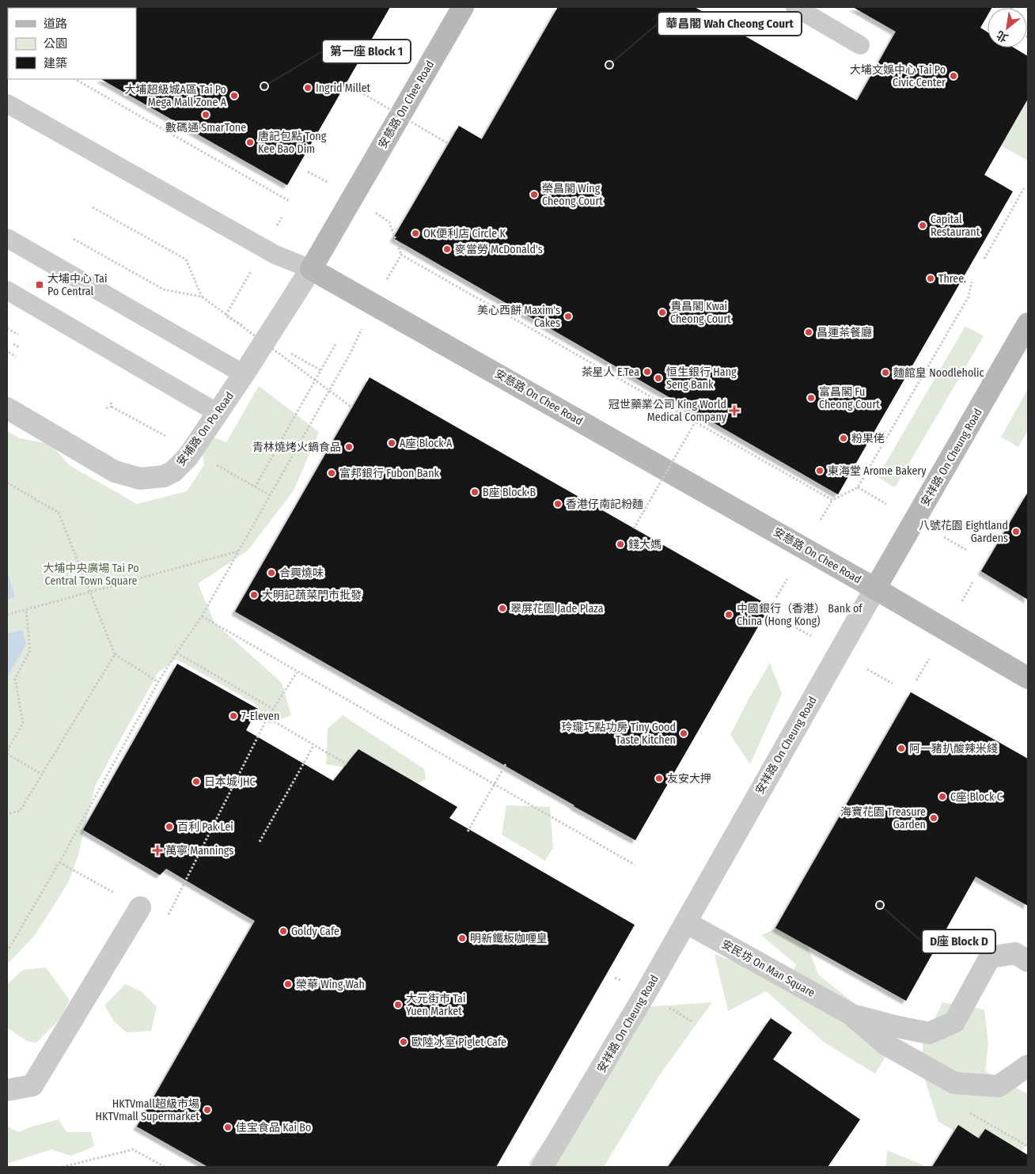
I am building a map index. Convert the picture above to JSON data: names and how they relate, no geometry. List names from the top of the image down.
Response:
{
  "streets": {
    "street": [
      "安慈路 On Chee Road",
      "安埔路 On Po Road",
      "安祥路 On Cheung Road",
      "安民坊 On Man Square"
    ]
  },
  "crossings": [
    ["安慈路 On Chee Road", "安埔路 On Po Road"],
    ["安慈路 On Chee Road", "安祥路 On Cheung Road"],
    ["安祥路 On Cheung Road", "安民坊 On Man Square"]
  ],
  "parks": ["大埔中央廣場 Tai Po Central Town Square"],
  "places": {
    "other": [
      "華昌閣 Wah Cheong Court",
      "大埔文娛中心 Tai Po Civic Center",
      "第一座 Block 1",
      "Ingrid Millet",
      "大埔超級城A區 Tai Po Mega Mall Zone A",
      "數碼通 SmarTone",
      "唐記包點 Tong Kee Bao Dim",
      "榮昌閣 Wing Cheong Court",
      "Capital Restaurant",
      "OK便利店 Circle K",
      "麥當勞 McDonald's",
      "Three.",
      "貴昌閣 Kwai Cheong Court",
      "美心西餅 Maxim's Cakes",
      "昌運茶餐廳",
      "茶星人 E.Tea",
      "麵館皇 Noodleholic",
      "恒生銀行 Hang Seng Bank",
      "富昌閣 Fu Cheong Court",
      "粉果佬",
      "A座 Block A",
      "青林燒烤火鍋食品",
      "東海堂 Arome Bakery",
      "富邦銀行 Fubon Bank",
      "B座 Block B",
      "香港仔南記粉麵",
      "八號花園 Eightland Gardens",
      "錢大媽",
      "合興燒味",
      "大明記蔬菜門市批發",
      "翠屏花園 Jade Plaza",
      "中國銀行（香港） Bank of China (Hong Kong)",
      "7-Eleven",
      "玲瓏巧點功房 Tiny Good Taste Kitchen",
      "阿一豬扒酸辣米綫",
      "友安大押",
      "日本城 JHC",
      "C座 Block C",
      "海寶花園 Treasure Garden",
      "百利 Pak Lei",
      "D座 Block D",
      "Goldy Cafe",
      "明新鐵板咖喱皇",
      "榮華 Wing Wah",
      "大元街市 Tai Yuen Market",
      "歐陸冰室 Piglet Cafe",
      "HKTVmall超級市場 HKTVmall Supermarket",
      "佳宝食品 Kai Bo"
    ],
    "transit": ["大埔中心 Tai Po Central"],
    "health": ["冠世藥業公司 King World Medical Company", "萬寧 Mannings"]
  },
  "legend": ["道路", "公園", "建築"],
  "north": "bottom left"
}
